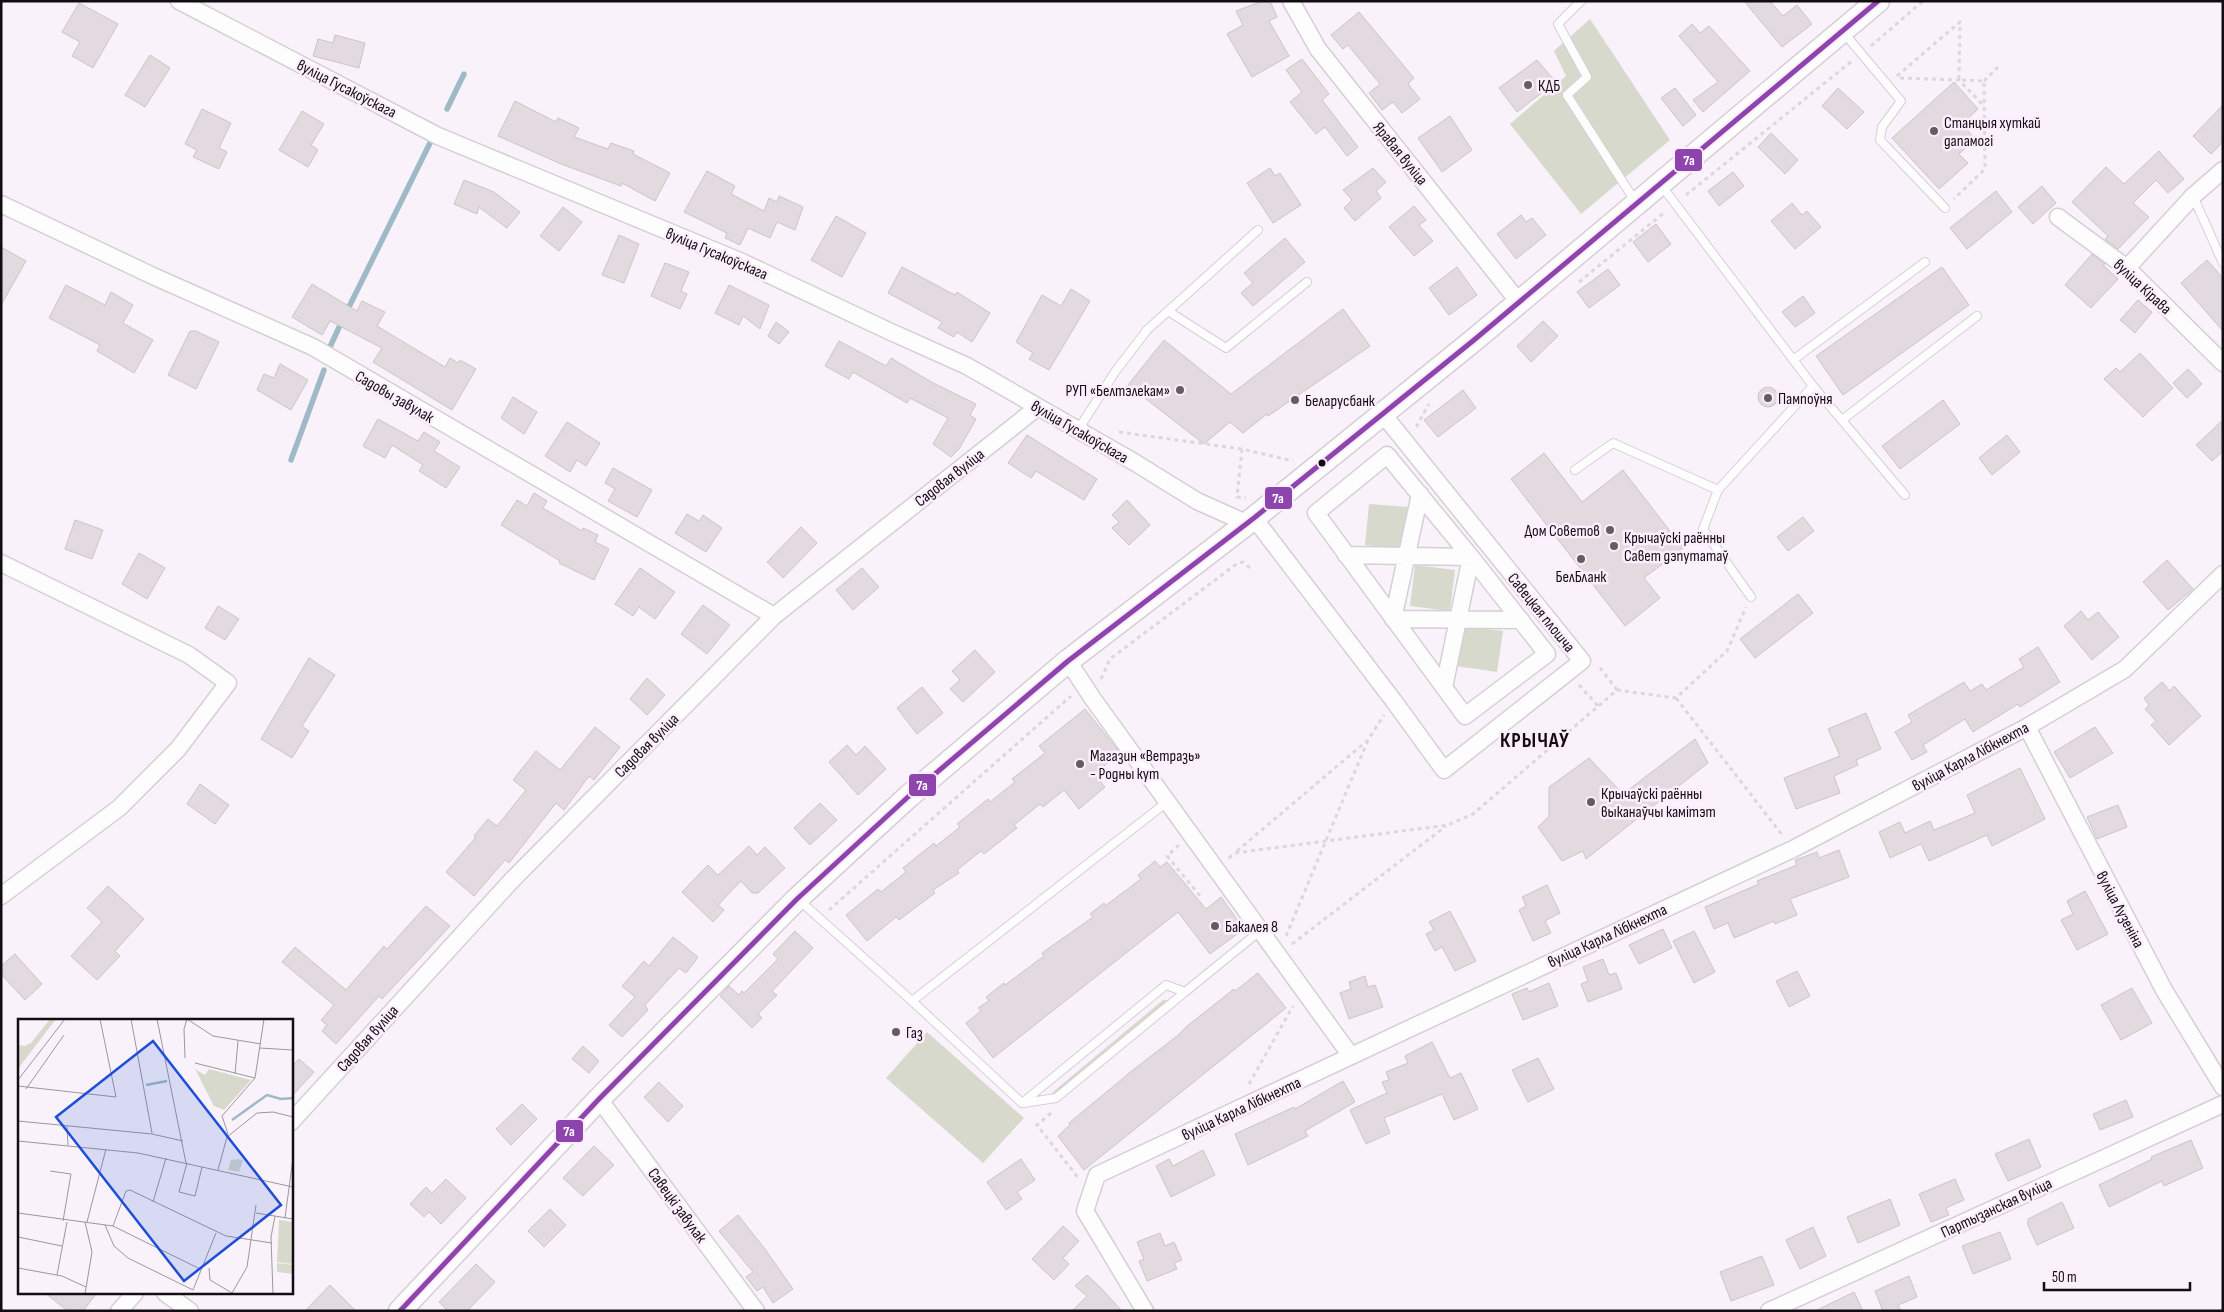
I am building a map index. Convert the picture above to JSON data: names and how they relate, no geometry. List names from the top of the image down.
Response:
{
  "streets": {
    "street": [
      "вуліца Гусакоўскага",
      "Яравая вуліца",
      "вуліца Кірава",
      "Садовы завулак",
      "Садовая вуліца",
      "Савецкая плошча",
      "вуліца Карла Лібкнехта",
      "вуліца Лузеніна",
      "Савецкі завулак",
      "Партызанская вуліца"
    ]
  },
  "crossings": [
    ["вуліца Гусакоўскага", "Садовая вуліца"],
    ["вуліца Гусакоўскага", "Савецкая плошча"],
    ["Садовы завулак", "Садовая вуліца"],
    ["вуліца Карла Лібкнехта", "вуліца Лузеніна"]
  ],
  "districts": ["КРЫЧАЎ"],
  "places": [
    "КДБ",
    "Станцыя хуткай дапамогі",
    "РУП «Белтэлекам»",
    "Пампоўня",
    "Беларусбанк",
    "Дом Советов",
    "Крычаўскі раённы Савет дэпутатаў",
    "БелБланк",
    "Магазин «Ветразь» - Родны кут",
    "Крычаўскі раённы выканаўчы камітэт",
    "Бакалея 8",
    "Газ"
  ],
  "lines": ["transit line 7а"],
  "scale_bar": "50 m"
}
